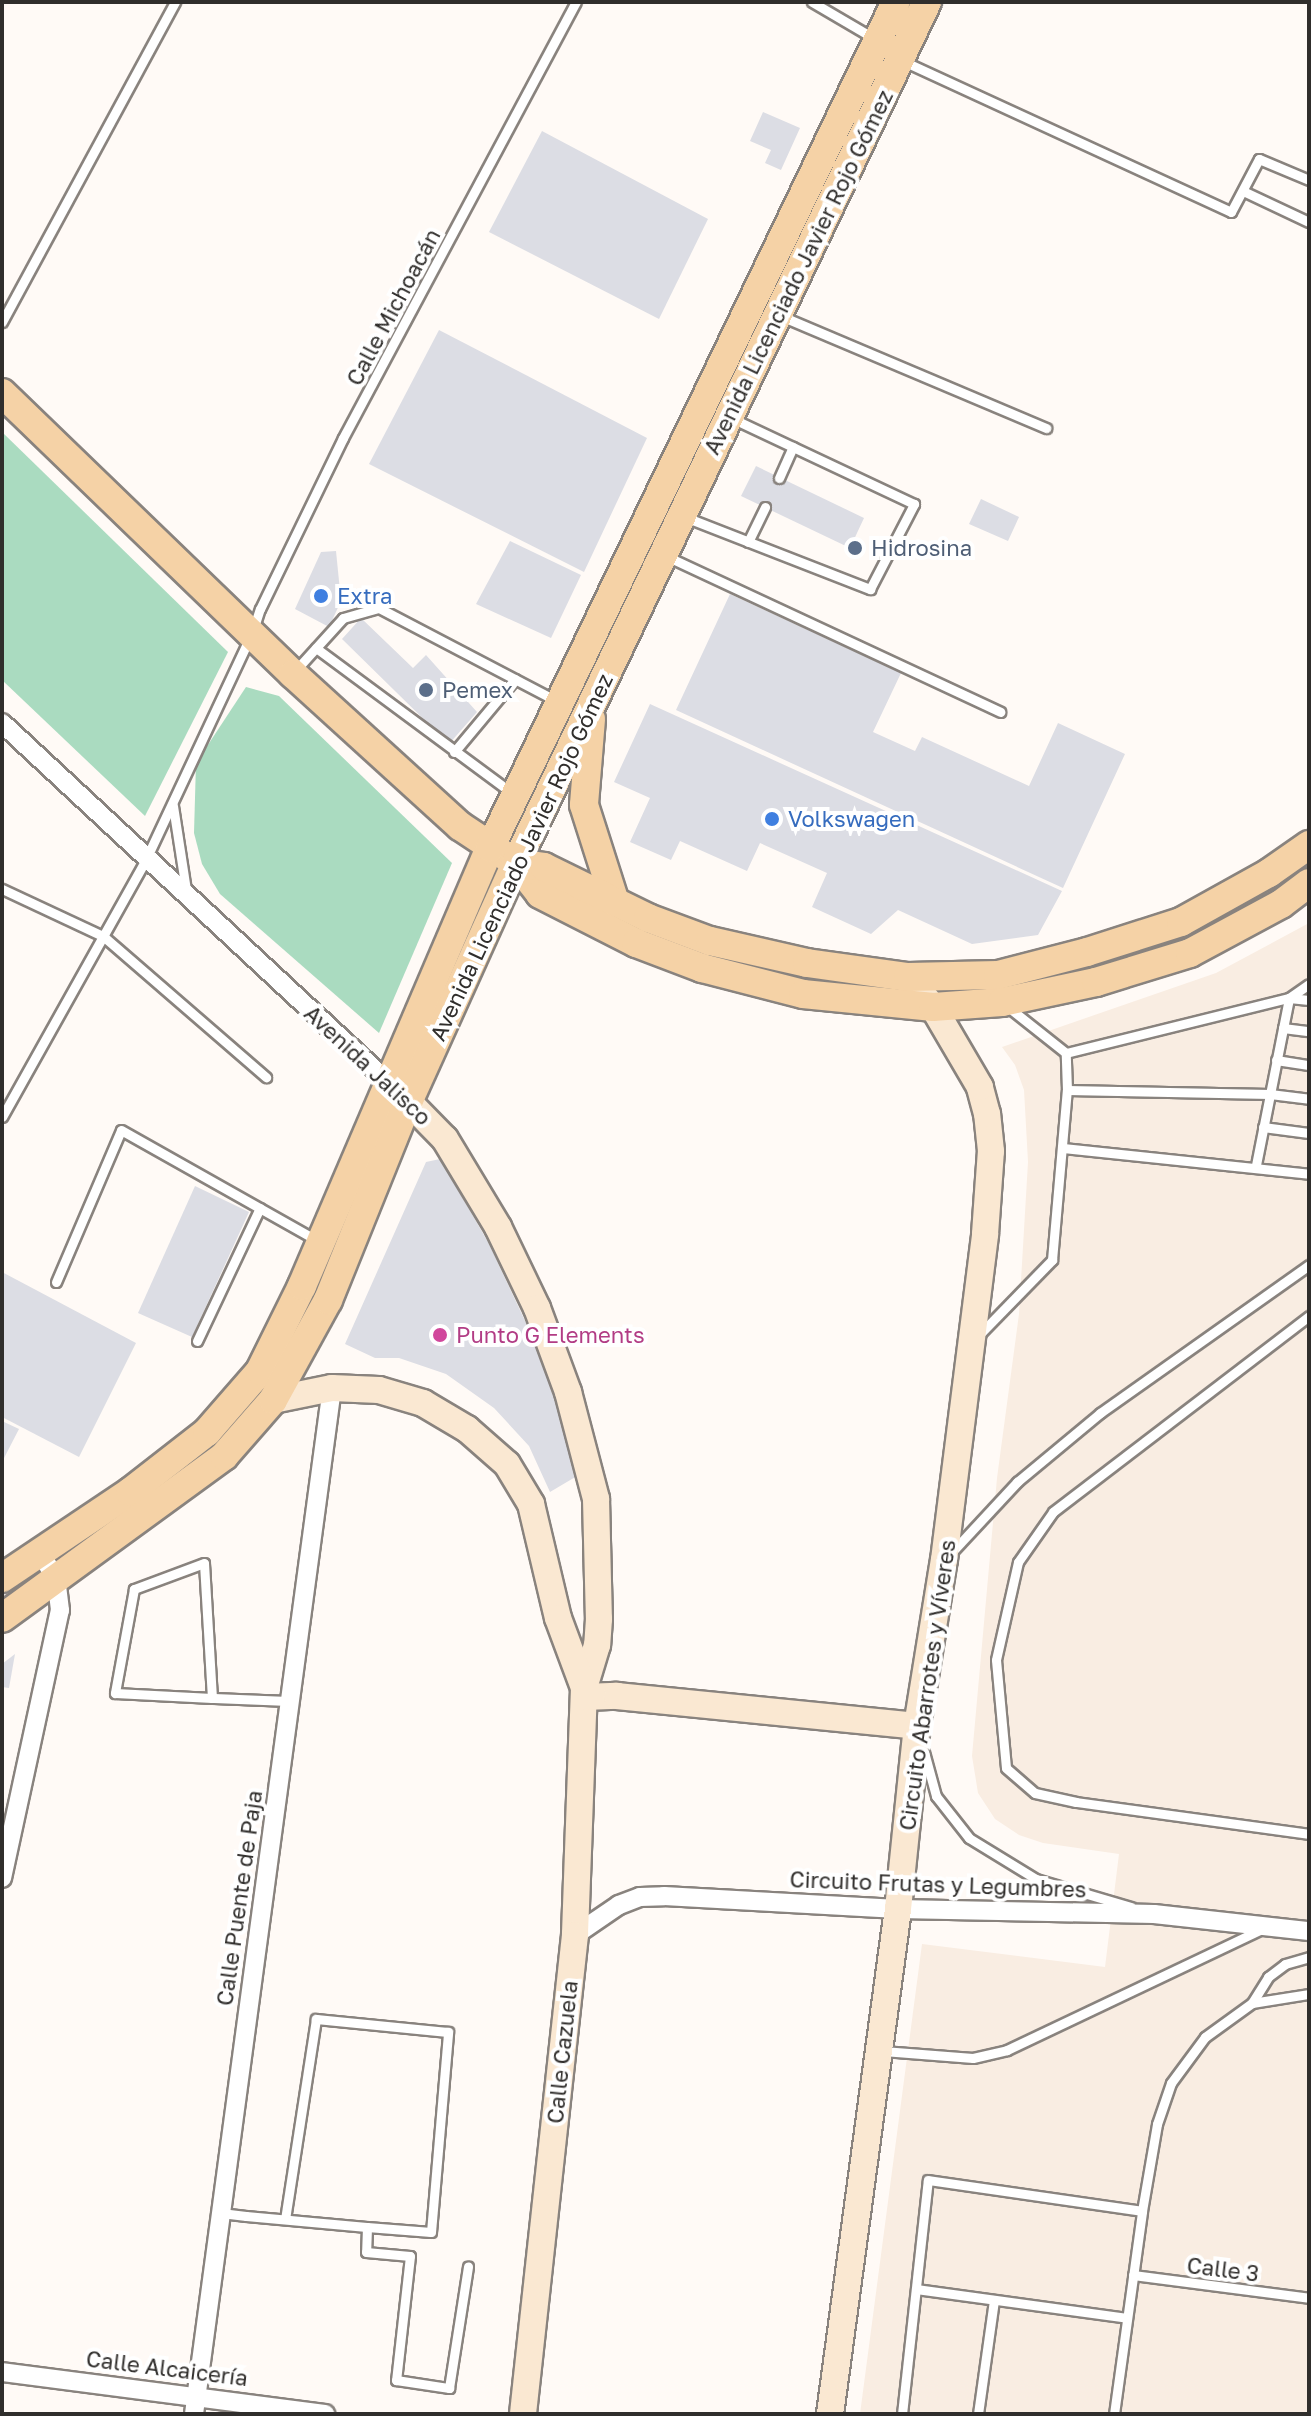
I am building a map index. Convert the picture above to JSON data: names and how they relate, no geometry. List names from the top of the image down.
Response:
{
  "streets": {
    "main road": [
      "Avenida Licenciado Javier Rojo Gómez",
      "Avenida Jalisco",
      "Circuito Abarrotes y Víveres",
      "Calle Cazuela"
    ],
    "street": ["Circuito Frutas y Legumbres", "Calle Puente de Paja", "Calle Alcaicería"],
    "lane": ["Calle Michoacán", "Calle 3"]
  },
  "crossings": [
    ["Avenida Licenciado Javier Rojo Gómez", "Avenida Jalisco"],
    ["Avenida Licenciado Javier Rojo Gómez", "Calle Cazuela"],
    ["Calle Michoacán", "Avenida Jalisco"],
    ["Avenida Jalisco", "Calle Cazuela"],
    ["Circuito Abarrotes y Víveres", "Circuito Frutas y Legumbres"],
    ["Circuito Frutas y Legumbres", "Calle Cazuela"],
    ["Calle Puente de Paja", "Calle Cazuela"],
    ["Calle Puente de Paja", "Calle Alcaicería"]
  ],
  "places": [
    "Hidrosina",
    "Extra",
    "Pemex",
    "Volkswagen",
    "Punto G Elements"
  ]
}
